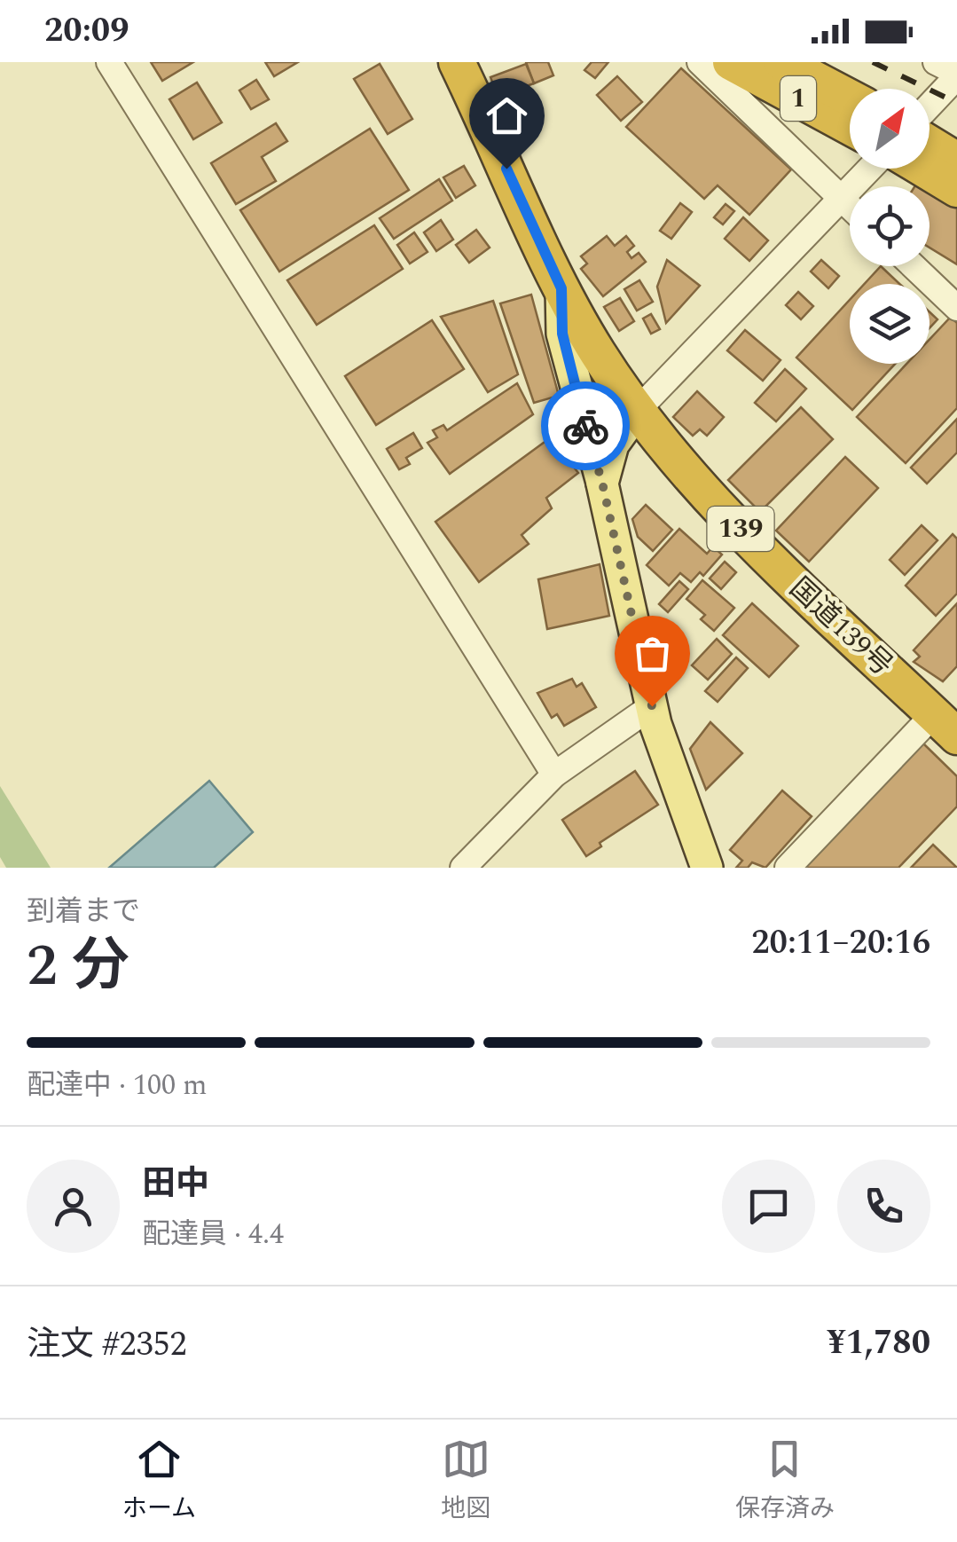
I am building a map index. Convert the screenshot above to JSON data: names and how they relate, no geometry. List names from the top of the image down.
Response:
{
  "streets": {
    "highway": ["1", "139", "国道139号"]
  },
  "north": "top right",
  "page": {
    "status": "20:09",
    "heading": ["2 分", "到着まで", "20:11–20:16"],
    "panel": [
      "田中",
      "配達員 · 4.4",
      "注文 #2352",
      "¥1,780"
    ],
    "bar": "配達中 · 100 m",
    "tabs": ["ホーム", "地図", "保存済み"]
  }
}
